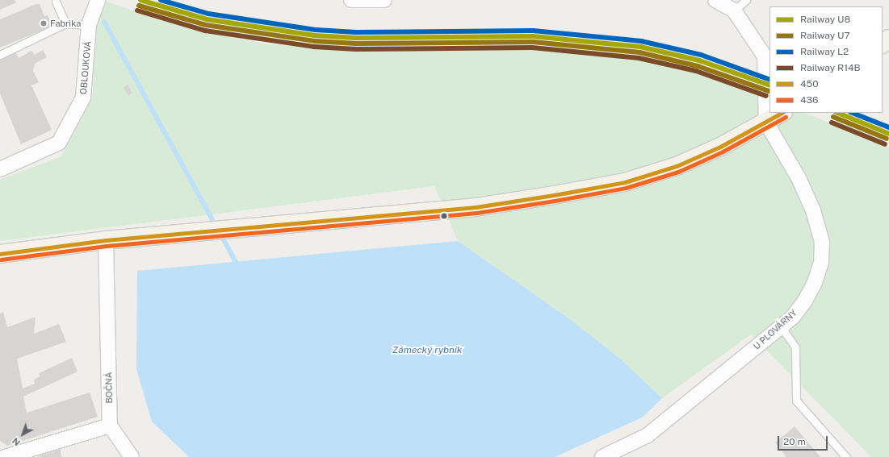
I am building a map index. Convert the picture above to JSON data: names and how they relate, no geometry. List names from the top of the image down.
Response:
{
  "streets": {
    "street": ["OBLOUKOVÁ", "U PLOVÁRNY", "BOČNÁ"]
  },
  "water": ["Zámecký rybník"],
  "places": ["Fabrika"],
  "lines": [
    "rail line U8",
    "rail line L2",
    "rail line U7",
    "rail line R14B",
    "transit line 450",
    "transit line 436"
  ],
  "legend": [
    "Railway U8",
    "Railway U7",
    "Railway L2",
    "Railway R14B",
    "450",
    "436"
  ],
  "scale_bar": "20 m",
  "north": "bottom left"
}
